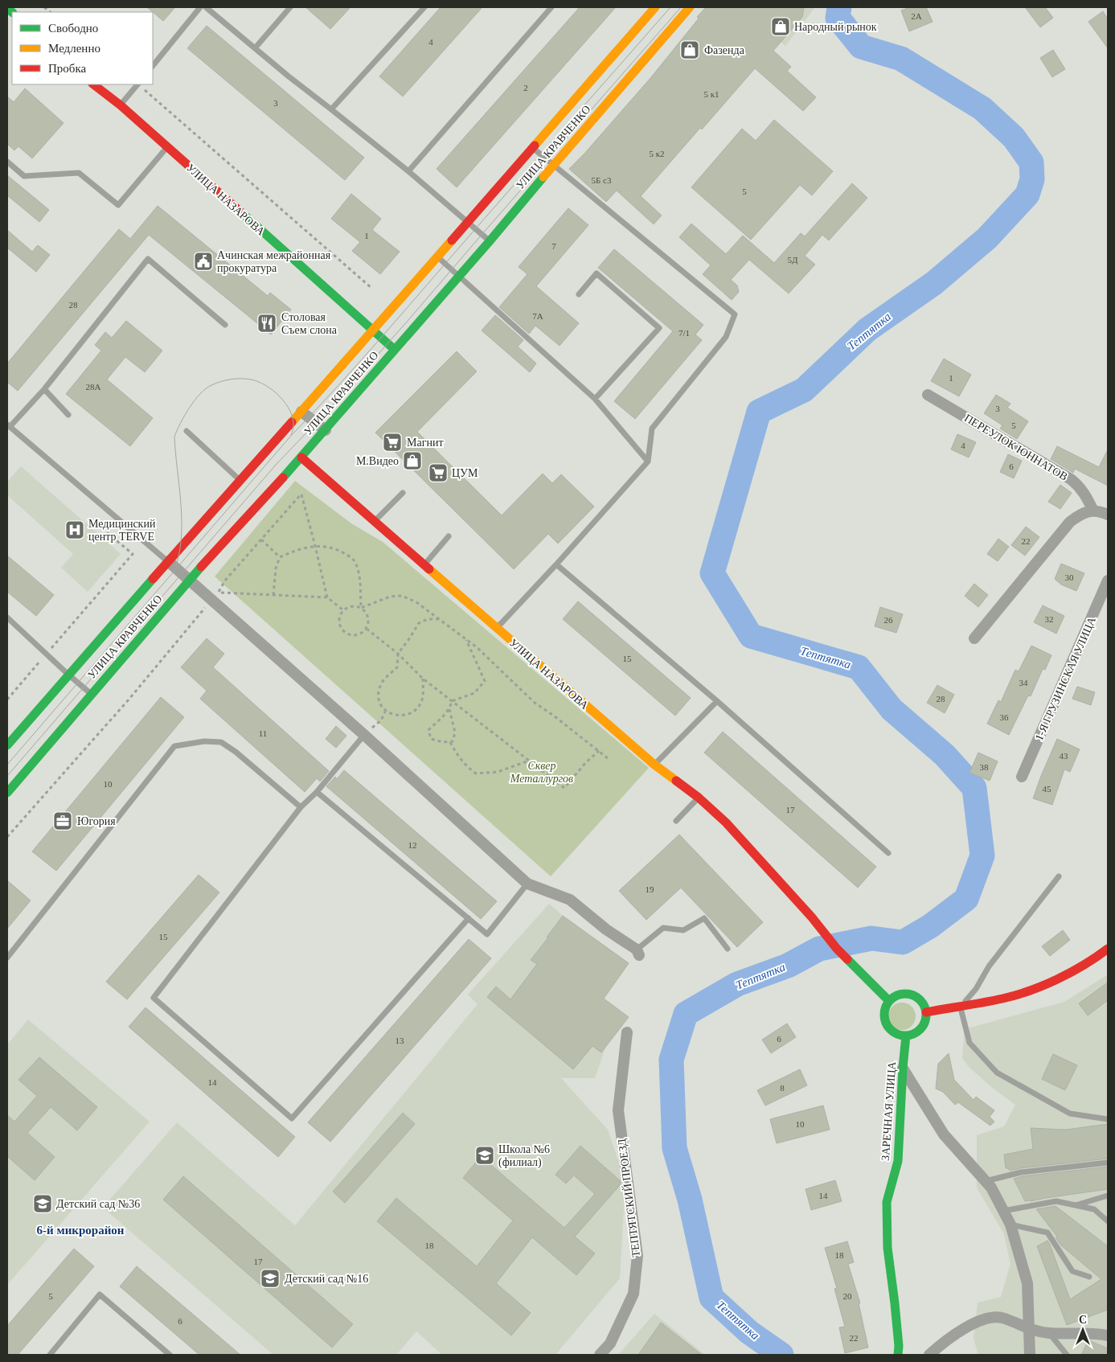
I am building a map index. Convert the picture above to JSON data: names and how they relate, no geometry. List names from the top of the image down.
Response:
{
  "streets": {
    "main road": ["УЛИЦА КРАВЧЕНКО", "УЛИЦА НАЗАРОВА", "ЗАРЕЧНАЯ УЛИЦА"],
    "street": ["ПЕРЕУЛОК ЮННАТОВ", "1-Я ГРУЗИНСКАЯ УЛИЦА", "ТЕПТЯТСКИЙ ПРОЕЗД"]
  },
  "crossings": [
    ["УЛИЦА КРАВЧЕНКО", "УЛИЦА НАЗАРОВА"],
    ["УЛИЦА НАЗАРОВА", "ЗАРЕЧНАЯ УЛИЦА"]
  ],
  "districts": ["6-й микрорайон"],
  "water": ["Тептятка"],
  "parks": ["Сквер Металлургов"],
  "places": {
    "shop": ["Народный рынок", "Фазенда", "М.Видео"],
    "public building": ["Ачинская межрайонная прокуратура"],
    "restaurant": ["Столовая Съем слона"],
    "supermarket": ["Магнит", "ЦУМ"],
    "hospital": ["Медицинский центр TERVE"],
    "office": ["Югория"],
    "school or university": ["Школа №6 (филиал)", "Детский сад №36", "Детский сад №16"]
  },
  "house_numbers": [
    "2А",
    "4",
    "2",
    "5 к1",
    "3",
    "5 к2",
    "5Б с3",
    "5",
    "1",
    "7",
    "5Д",
    "28",
    "7А",
    "7/1",
    "1",
    "28А",
    "3",
    "5",
    "4",
    "6",
    "22",
    "30",
    "32",
    "26",
    "15",
    "34",
    "28",
    "36",
    "11",
    "43",
    "38",
    "10",
    "45",
    "17",
    "12",
    "19",
    "15",
    "6",
    "13",
    "14",
    "8",
    "10",
    "14",
    "18",
    "18",
    "17",
    "5",
    "20",
    "6",
    "22"
  ],
  "legend": ["Свободно", "Медленно", "Пробка"],
  "north": "top"
}
